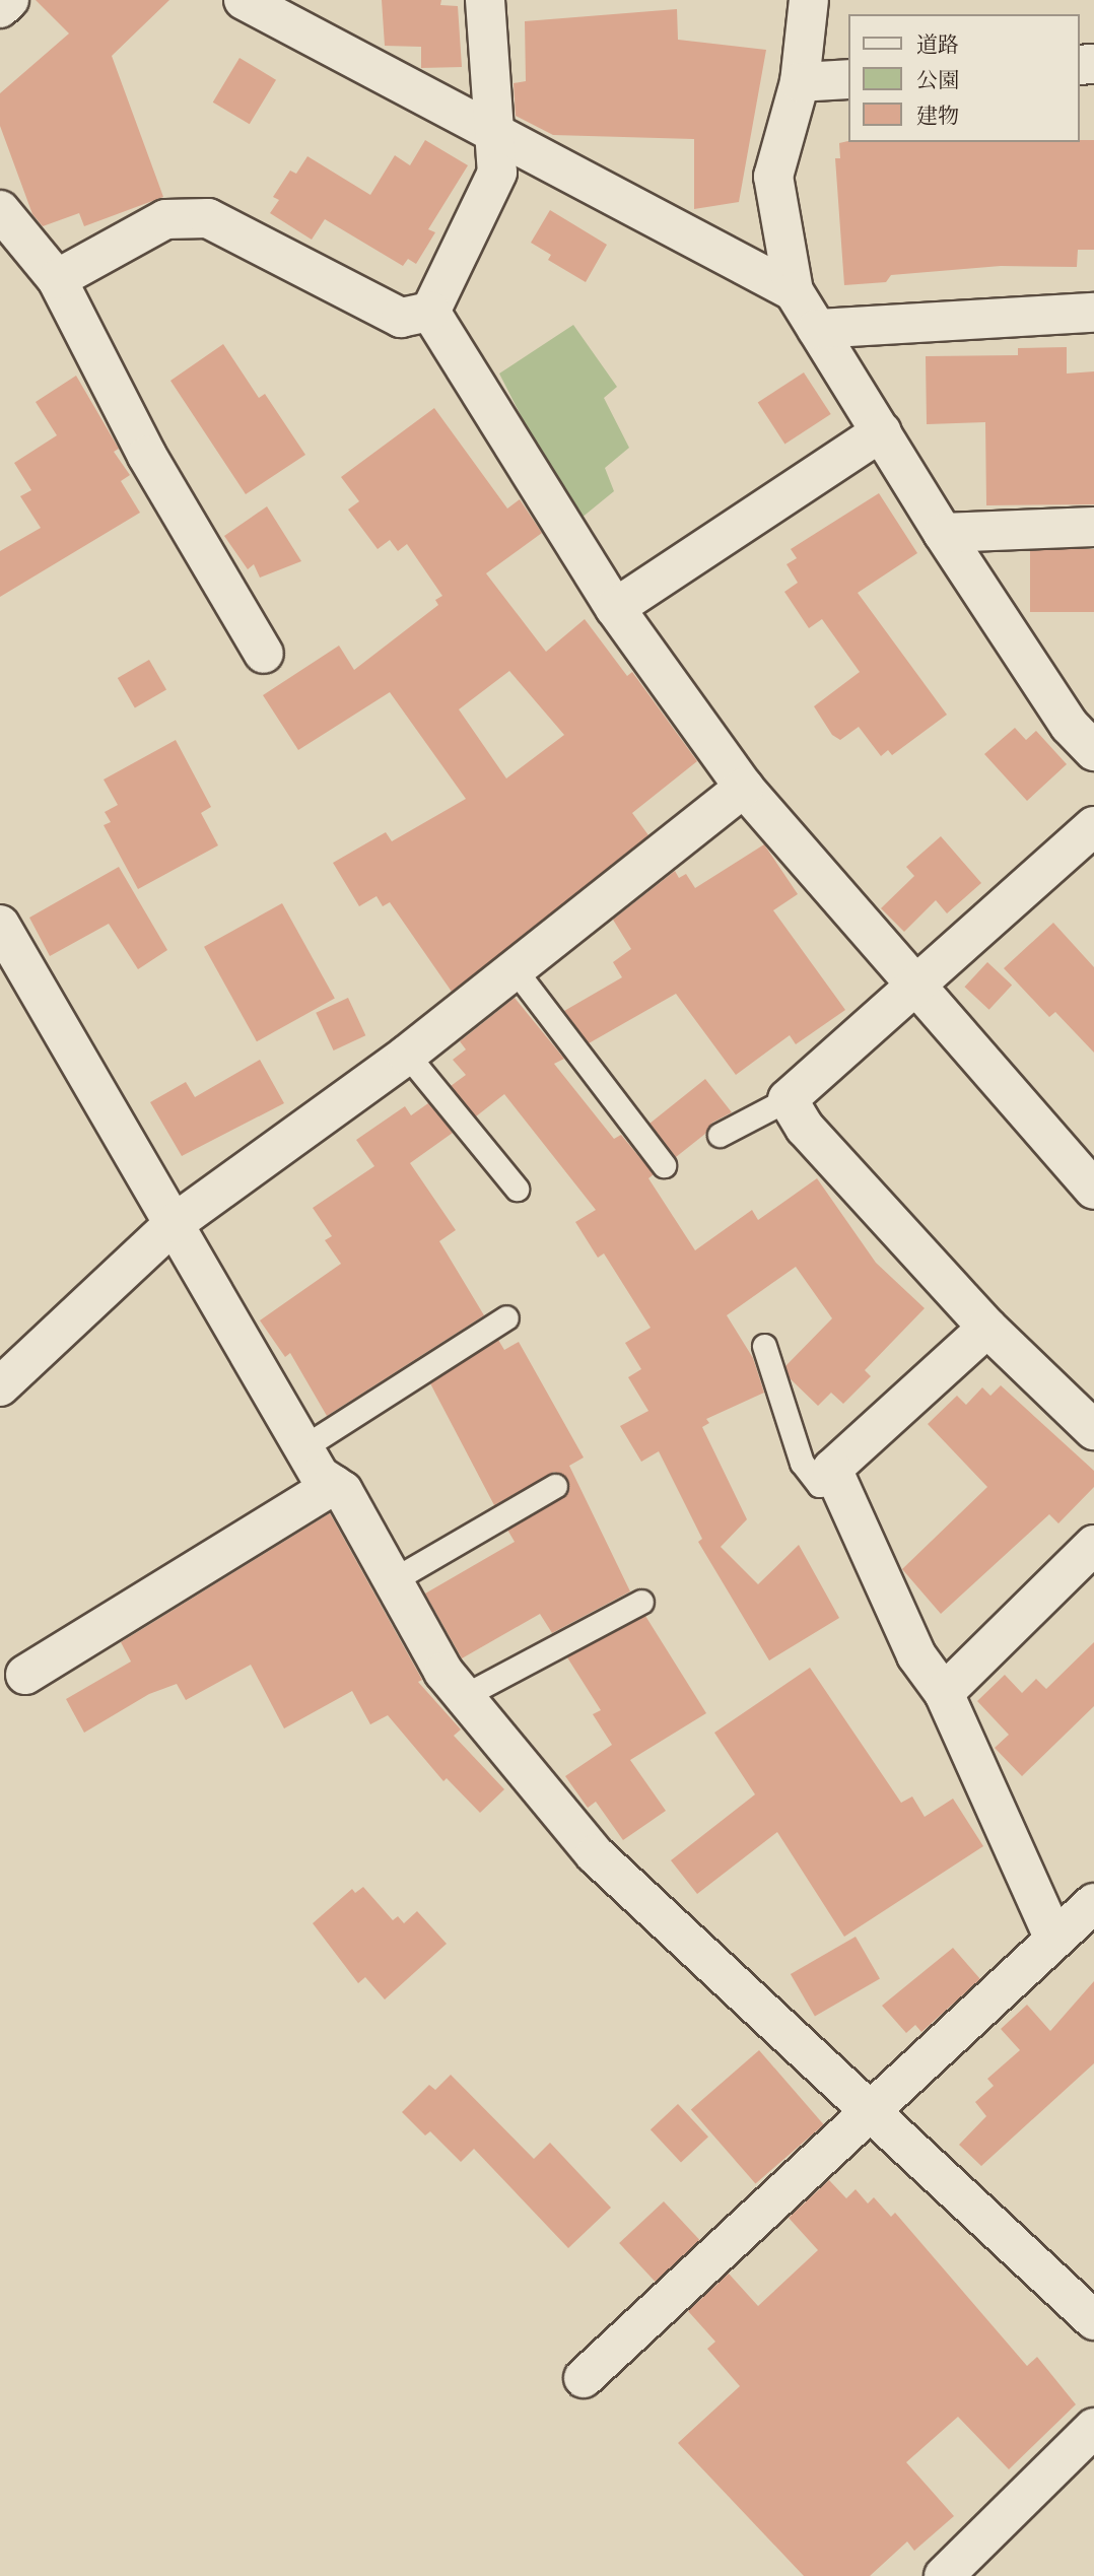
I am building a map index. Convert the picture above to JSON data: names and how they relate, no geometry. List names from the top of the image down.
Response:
{
  "legend": ["道路", "公園", "建物"]
}
